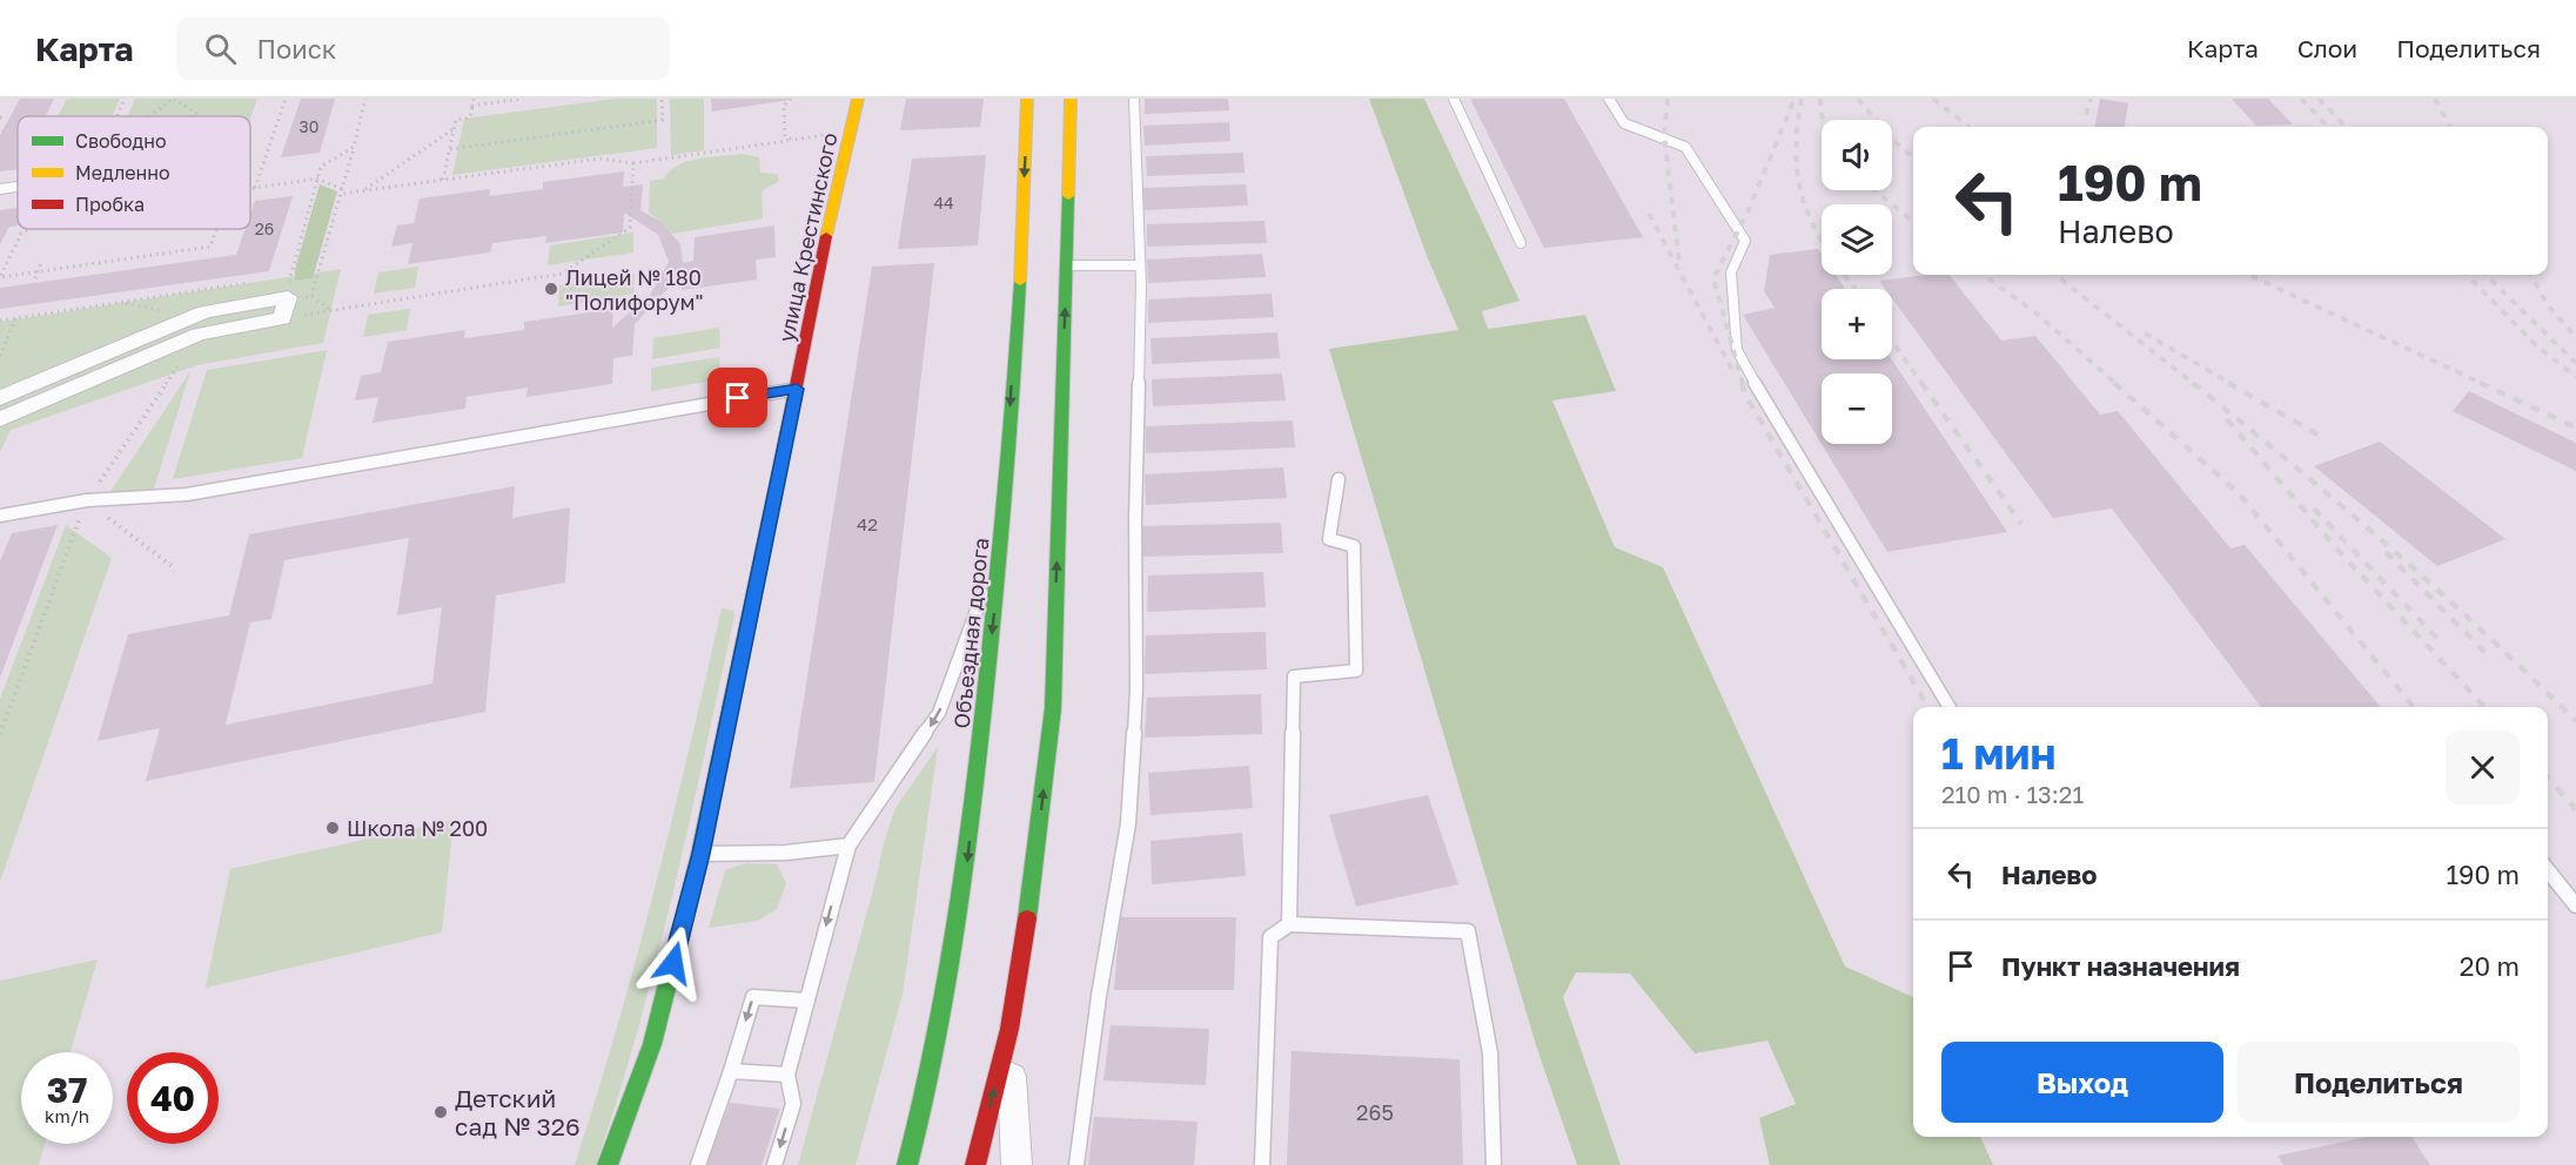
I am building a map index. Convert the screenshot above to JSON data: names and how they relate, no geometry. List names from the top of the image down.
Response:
{
  "streets": {
    "main road": ["улица Крестинского", "Объездная дорога"]
  },
  "places": ["Лицей № 180 \"Полифорум\"", "Школа № 200", "Детский сад № 326"],
  "house_numbers": [
    "30",
    "44",
    "26",
    "42",
    "265"
  ],
  "legend": ["Свободно", "Медленно", "Пробка"],
  "page": {
    "header": "Карта",
    "search": "Поиск",
    "nav": ["Карта", "Слои", "Поделиться"],
    "map_buttons": ["+", "−"],
    "turn": ["190 m", "Налево"],
    "heading": ["1 мин", "210 m · 13:21"],
    "list": [
      {
        "name": "Налево",
        "value": "190 m"
      },
      {
        "name": "Пункт назначения",
        "value": "20 m"
      }
    ],
    "buttons": ["Выход", "Поделиться"],
    "speed": "37 km/h",
    "limit": "40"
  }
}
